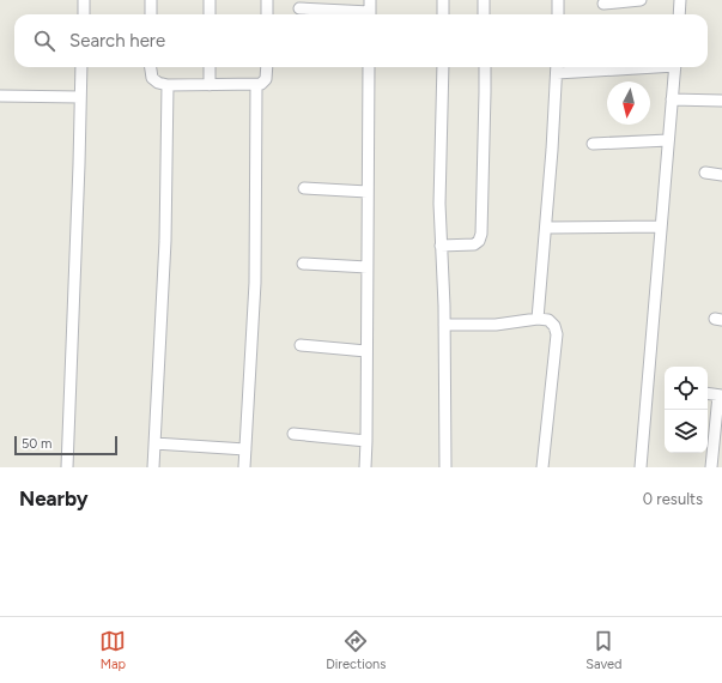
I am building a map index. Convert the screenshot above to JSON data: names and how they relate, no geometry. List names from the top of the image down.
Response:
{
  "scale_bar": "50 m",
  "north": "bottom",
  "page": {
    "search": "Search here",
    "scale": "50 m",
    "heading": ["Nearby", "0 results"],
    "nav": ["Map", "Directions", "Saved"]
  }
}
